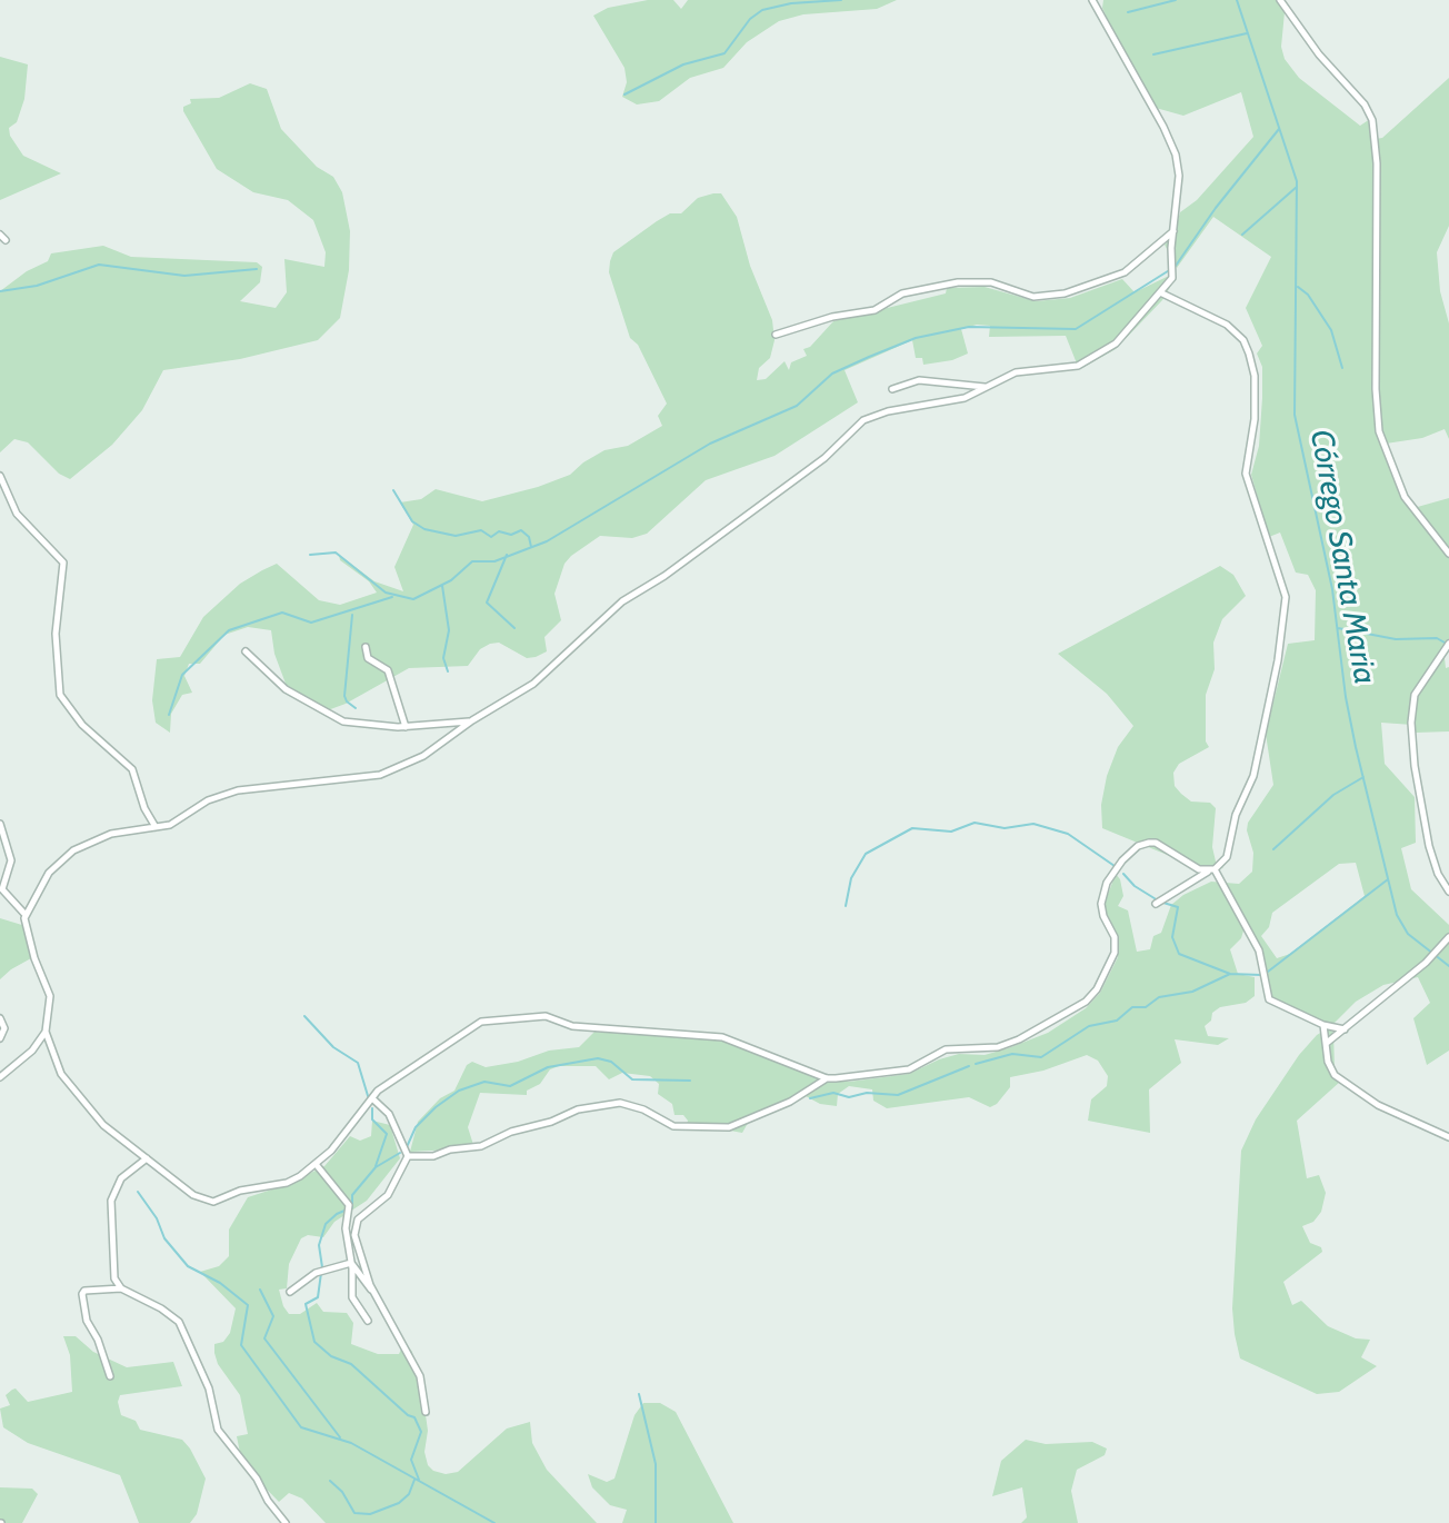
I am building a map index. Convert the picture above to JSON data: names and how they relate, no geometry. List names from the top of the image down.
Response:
{
  "water": ["Córrego Santa Maria"]
}
